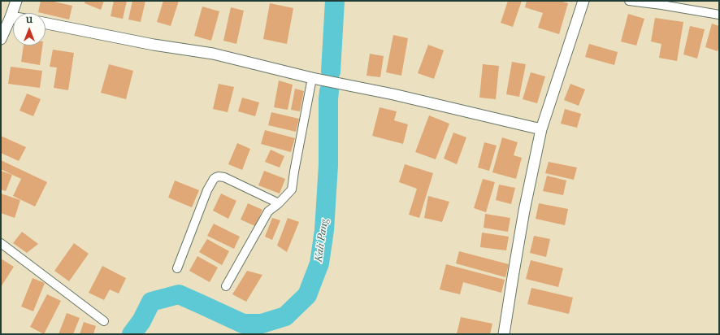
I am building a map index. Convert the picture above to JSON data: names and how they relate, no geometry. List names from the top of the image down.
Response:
{
  "water": ["Kali Pang"],
  "north": "top"
}
